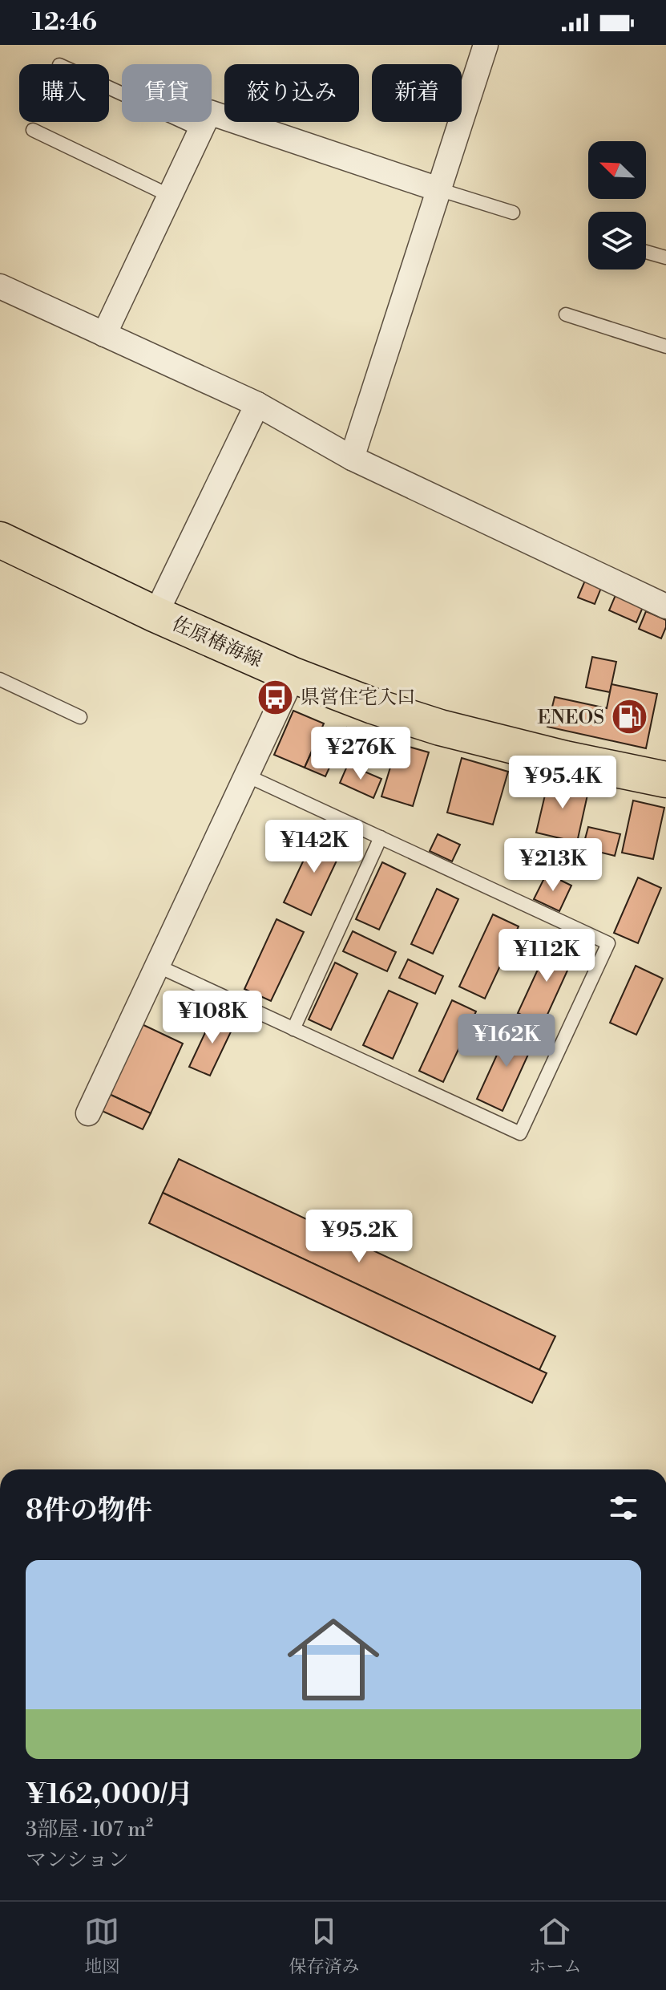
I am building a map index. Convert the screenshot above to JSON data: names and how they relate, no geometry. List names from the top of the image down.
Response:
{
  "streets": {
    "main road": ["佐原椿海線"]
  },
  "places": {
    "bus stop": ["県営住宅入口"],
    "fuel station": ["ENEOS"]
  },
  "north": "top left",
  "page": {
    "status": "12:46",
    "chip": [
      "購入",
      "賃貸",
      "絞り込み",
      "新着"
    ],
    "price": [
      "¥276K",
      "¥95.4K",
      "¥142K",
      "¥213K",
      "¥112K",
      "¥108K",
      "¥162K",
      "¥95.2K"
    ],
    "heading": "8件の物件",
    "list": [
      {
        "name": "¥162,000/月",
        "note": "3部屋 · 107 m² · マンション"
      }
    ],
    "tabs": ["地図", "保存済み", "ホーム"]
  }
}
